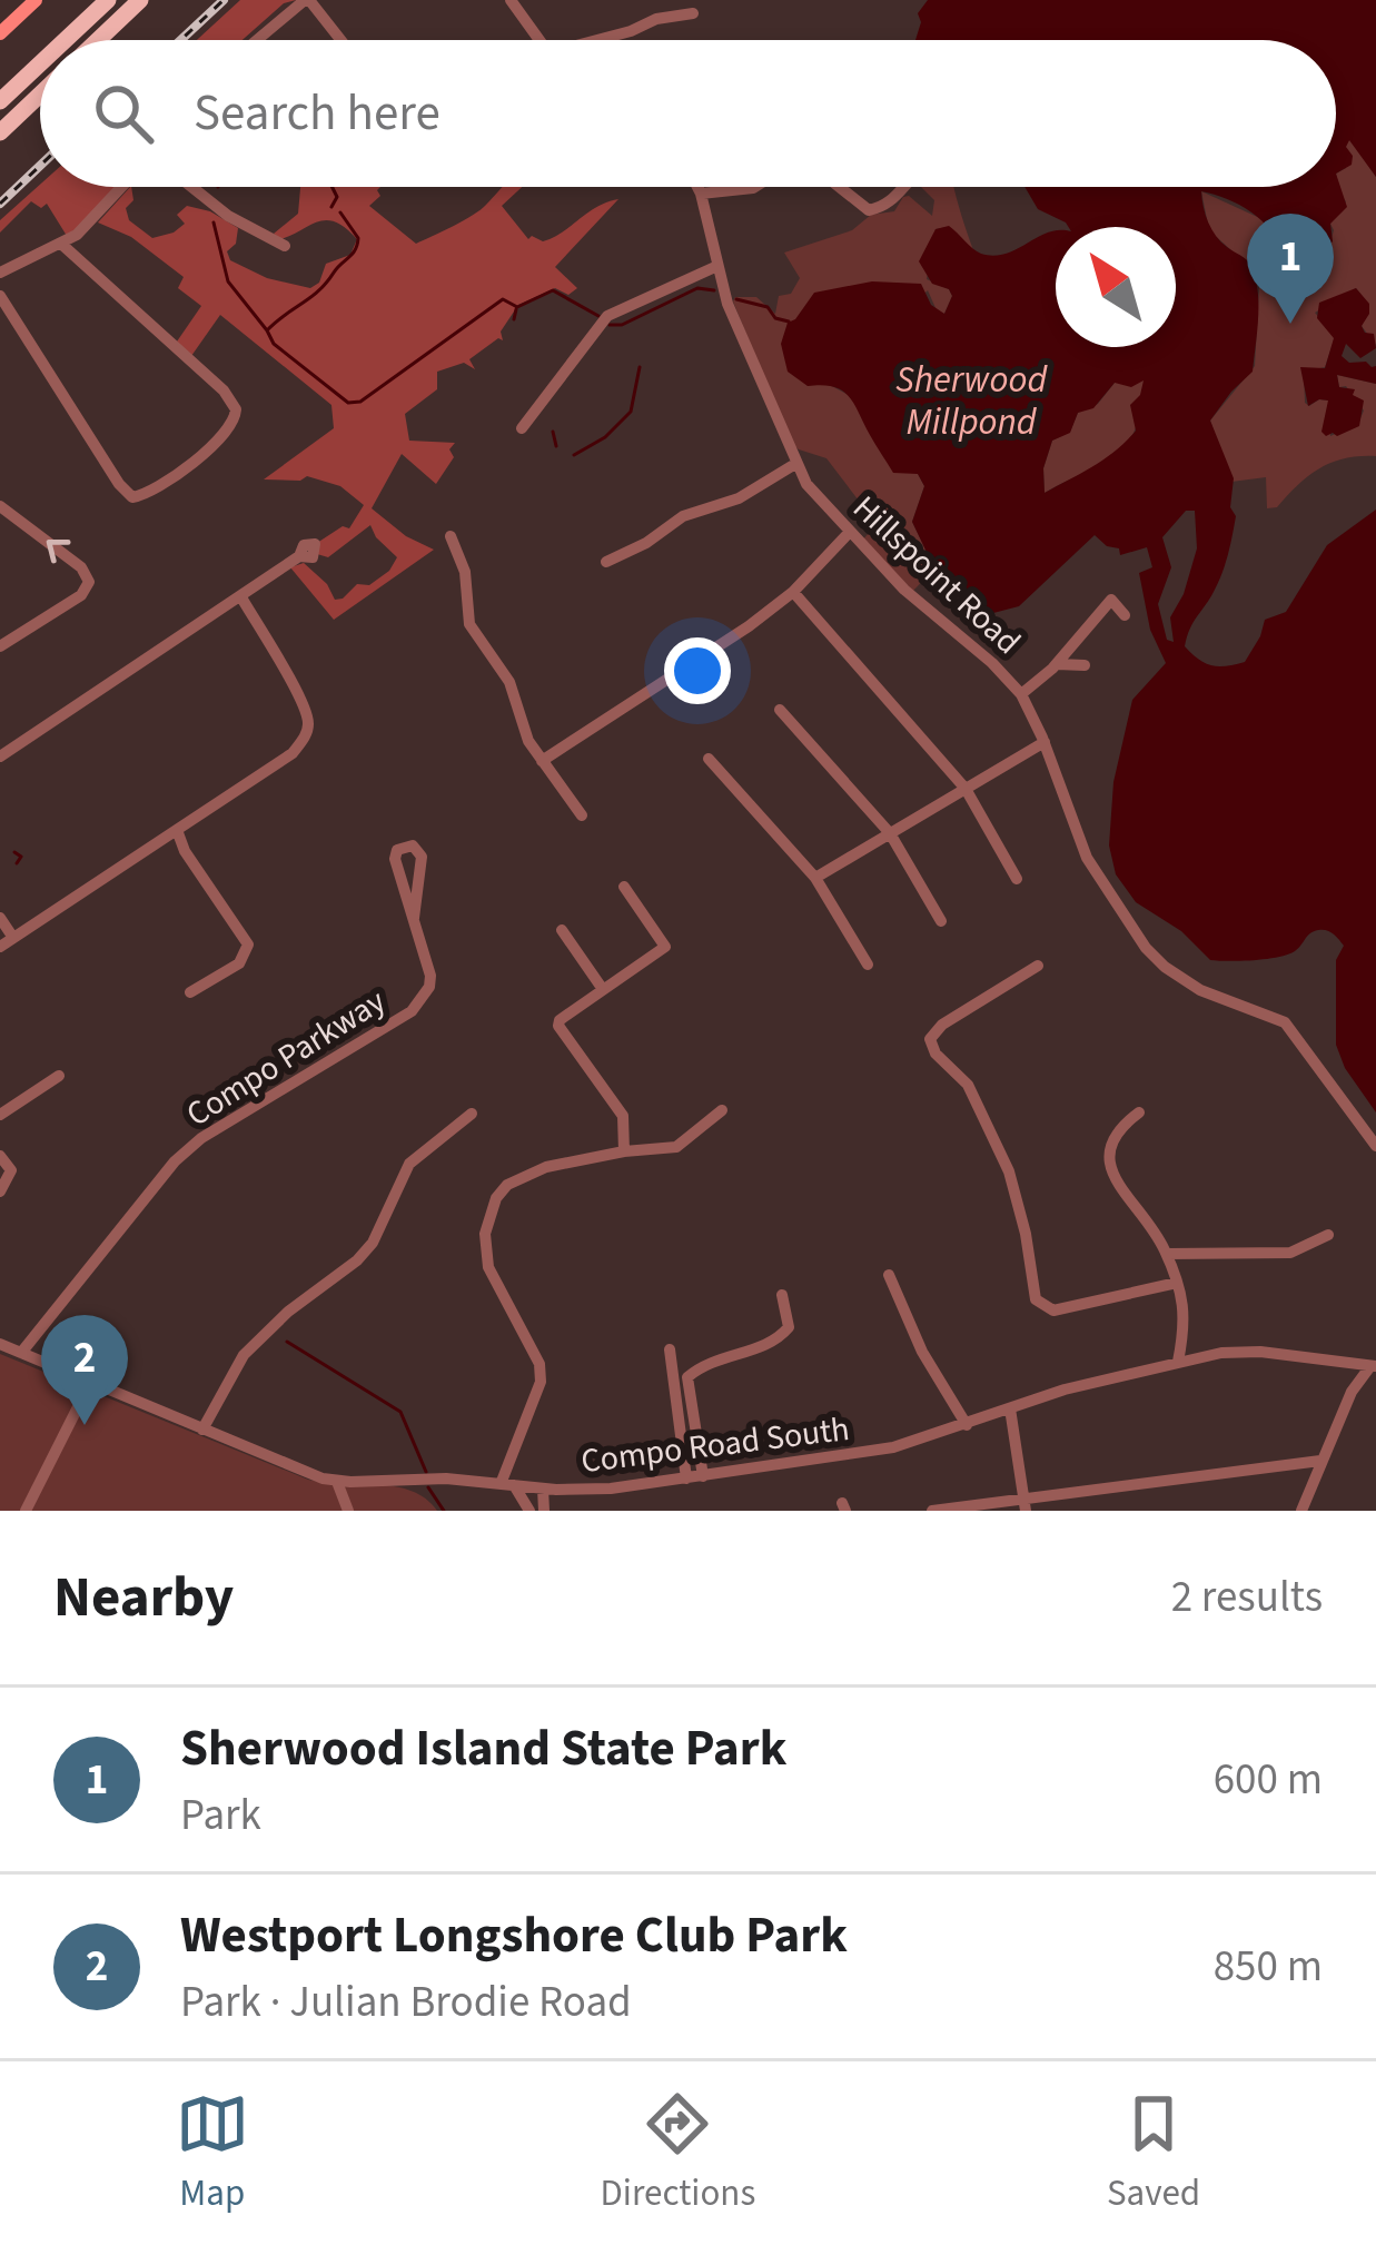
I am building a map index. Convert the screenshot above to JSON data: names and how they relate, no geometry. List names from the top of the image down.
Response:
{
  "streets": {
    "street": ["Hillspoint Road", "Compo Parkway", "Compo Road South"]
  },
  "crossings": [
    ["Compo Parkway", "Compo Road South"]
  ],
  "water": ["Sherwood Millpond"],
  "north": "top left",
  "page": {
    "search": "Search here",
    "pins": ["1", "2"],
    "heading": ["Nearby", "2 results"],
    "list": [
      {
        "mark": "1",
        "name": "Sherwood Island State Park",
        "note": "Park",
        "value": "600 m"
      },
      {
        "mark": "2",
        "name": "Westport Longshore Club Park",
        "note": "Park · Julian Brodie Road",
        "value": "850 m"
      }
    ],
    "nav": ["Map", "Directions", "Saved"]
  }
}
